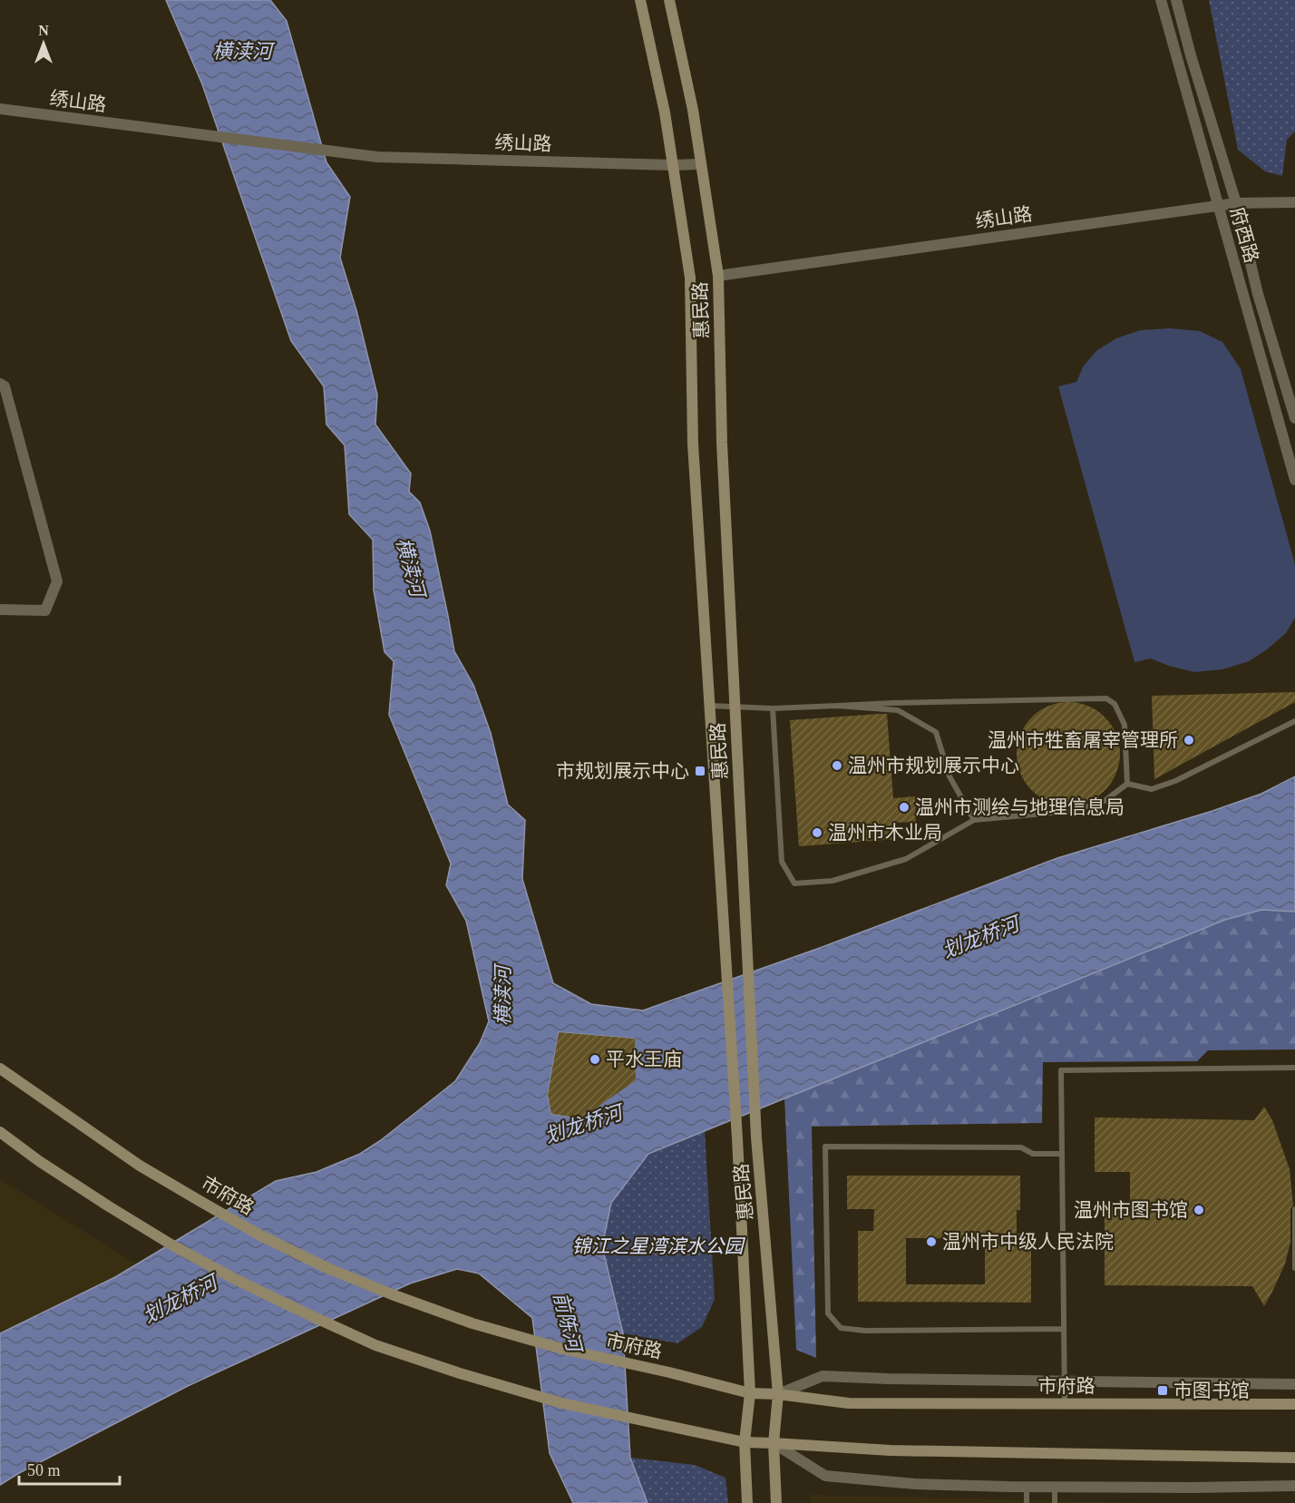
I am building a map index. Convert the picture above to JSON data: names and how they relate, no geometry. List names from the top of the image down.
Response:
{
  "streets": {
    "main road": ["惠民路", "市府路"],
    "street": ["绣山路", "府西路"]
  },
  "crossings": [
    ["绣山路", "府西路"],
    ["绣山路", "惠民路"],
    ["惠民路", "市府路"]
  ],
  "water": ["横渎河", "划龙桥河", "前陈河"],
  "parks": ["锦江之星湾滨水公园"],
  "places": {
    "other": [
      "温州市牲畜屠宰管理所",
      "温州市规划展示中心",
      "温州市测绘与地理信息局",
      "温州市木业局",
      "平水王庙",
      "温州市图书馆",
      "温州市中级人民法院"
    ],
    "transit": ["市规划展示中心", "市图书馆"]
  },
  "scale_bar": "50 m",
  "north": "top"
}
